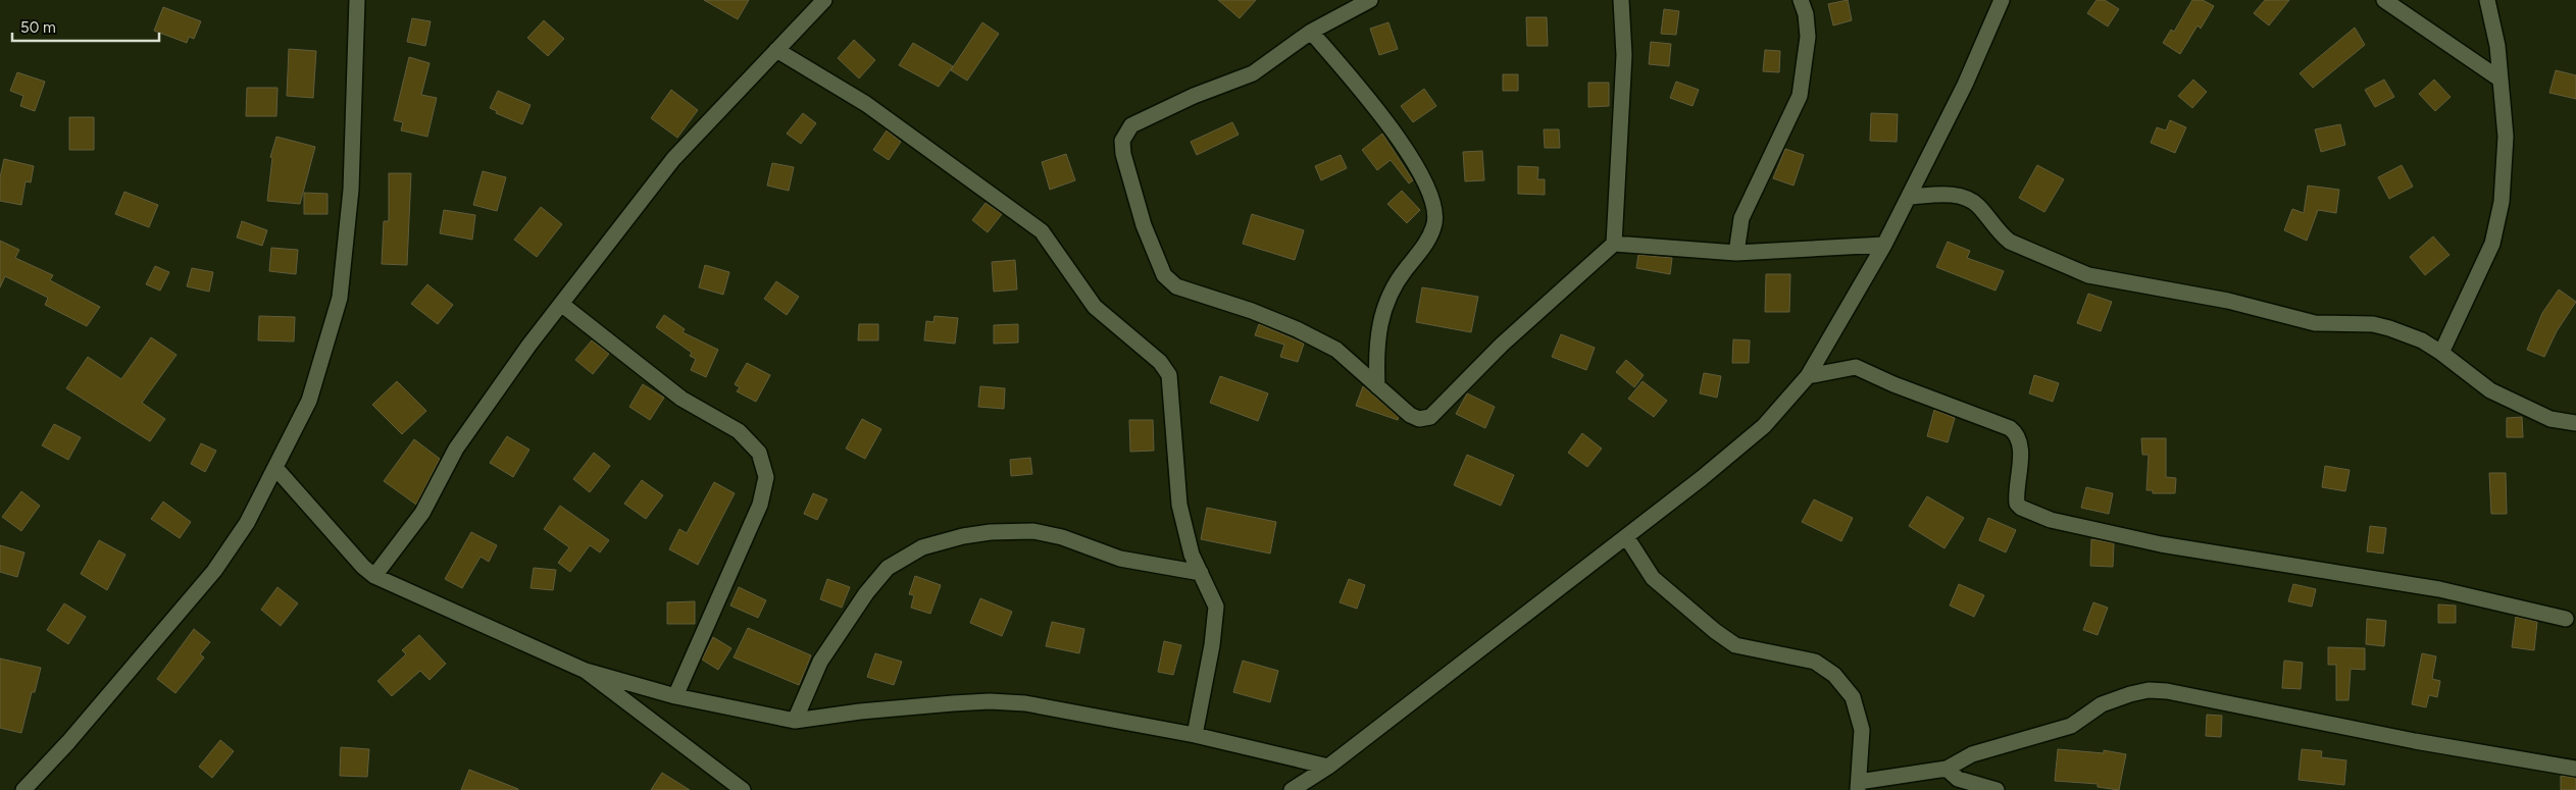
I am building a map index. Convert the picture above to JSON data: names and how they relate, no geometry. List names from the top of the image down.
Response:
{
  "scale_bar": "50 m"
}
